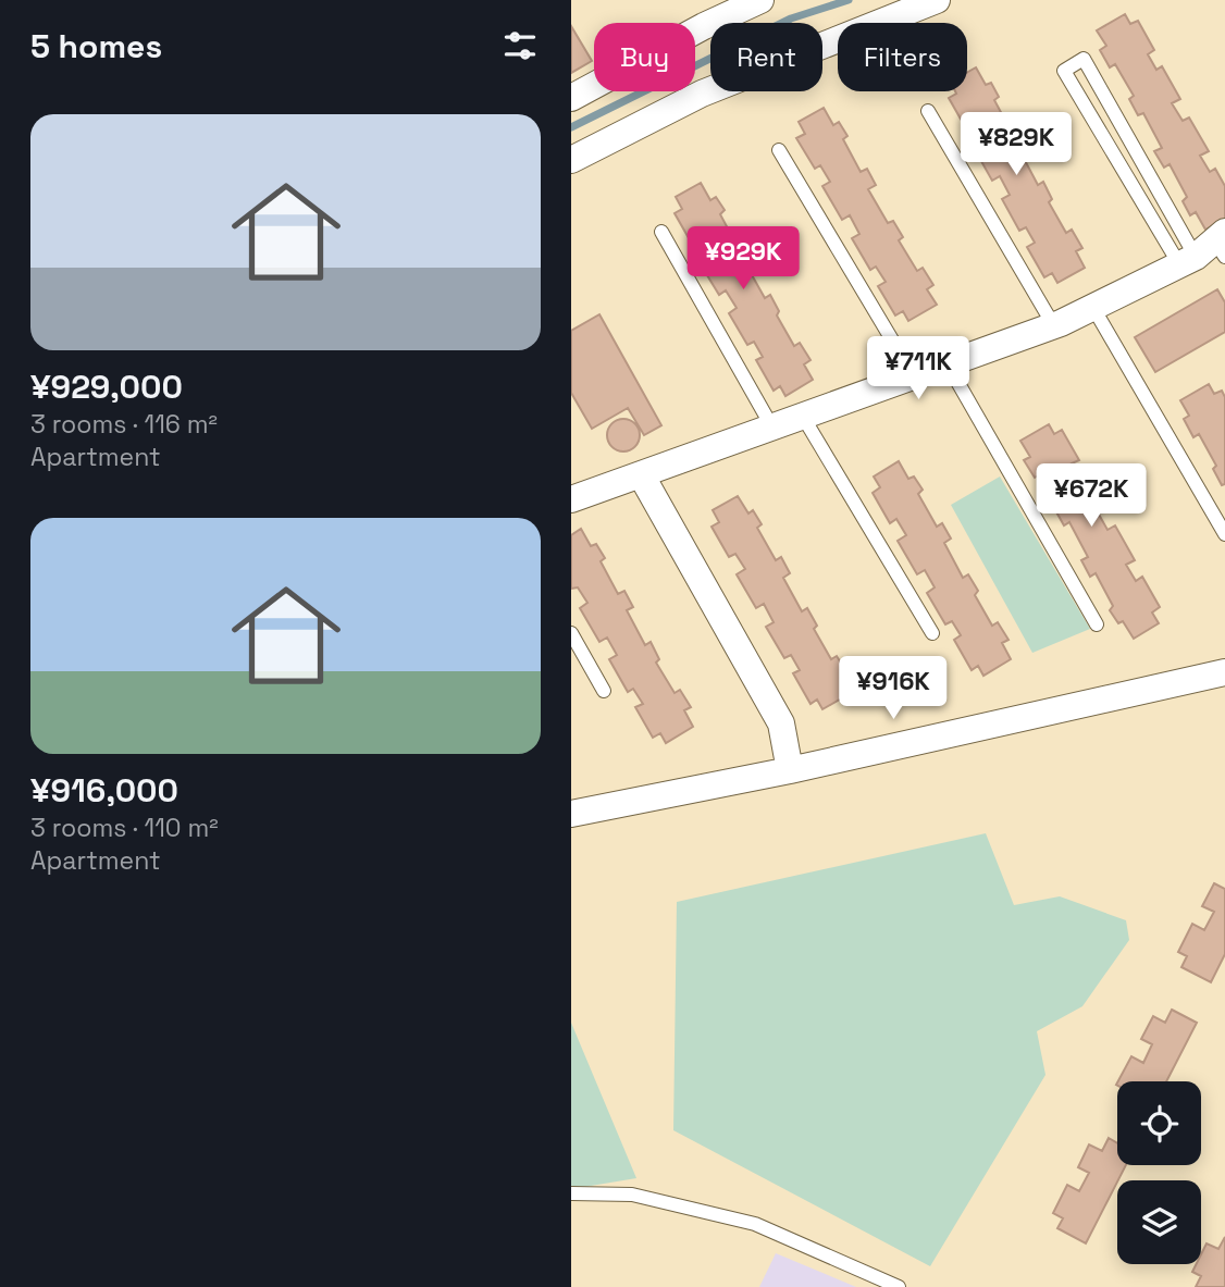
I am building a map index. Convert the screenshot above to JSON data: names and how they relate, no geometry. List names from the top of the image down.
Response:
{
  "page": {
    "heading": "5 homes",
    "chip": ["Buy", "Rent", "Filters"],
    "list": [
      {
        "name": "¥929,000",
        "note": "3 rooms · 116 m² · Apartment"
      },
      {
        "name": "¥916,000",
        "note": "3 rooms · 110 m² · Apartment"
      }
    ],
    "price": [
      "¥829K",
      "¥929K",
      "¥711K",
      "¥672K",
      "¥916K"
    ]
  }
}
